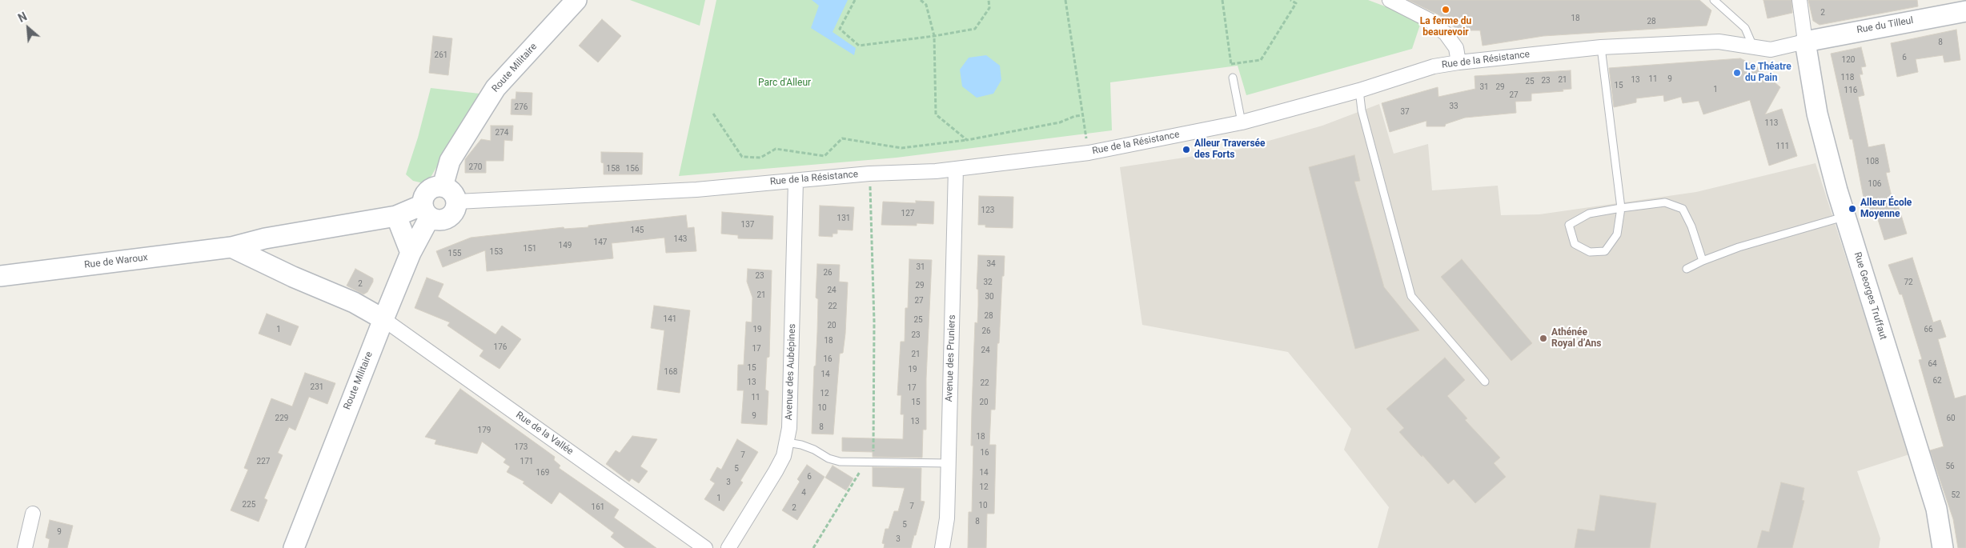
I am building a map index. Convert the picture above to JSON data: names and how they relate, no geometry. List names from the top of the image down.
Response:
{
  "streets": {
    "street": [
      "Rue du Tilleul",
      "Rue de la Résistance",
      "Route Militaire",
      "Rue de Waroux",
      "Rue Georges Truffaut",
      "Avenue des Pruniers",
      "Avenue des Aubépines",
      "Rue de la Vallée"
    ]
  },
  "crossings": [
    ["Rue du Tilleul", "Rue de la Résistance"],
    ["Rue du Tilleul", "Rue Georges Truffaut"],
    ["Rue de la Résistance", "Route Militaire"],
    ["Rue de la Résistance", "Rue de Waroux"],
    ["Rue de la Résistance", "Rue Georges Truffaut"],
    ["Rue de la Résistance", "Avenue des Pruniers"],
    ["Rue de la Résistance", "Avenue des Aubépines"],
    ["Route Militaire", "Rue de Waroux"],
    ["Route Militaire", "Rue de la Vallée"]
  ],
  "parks": ["Parc d'Alleur"],
  "places": [
    "La ferme du beaurevoir",
    "Le Théatre du Pain",
    "Alleur Traversée des Forts",
    "Alleur École Moyenne",
    "Athénée Royal d’Ans"
  ],
  "house_numbers": [
    "2",
    "18",
    "28",
    "8",
    "261",
    "6",
    "120",
    "118",
    "11",
    "9",
    "21",
    "13",
    "23",
    "25",
    "15",
    "31",
    "29",
    "1",
    "116",
    "27",
    "33",
    "276",
    "37",
    "113",
    "274",
    "111",
    "108",
    "270",
    "158",
    "156",
    "106",
    "123",
    "127",
    "131",
    "137",
    "145",
    "143",
    "147",
    "149",
    "151",
    "153",
    "155",
    "34",
    "31",
    "26",
    "23",
    "32",
    "72",
    "2",
    "29",
    "24",
    "21",
    "30",
    "27",
    "22",
    "28",
    "141",
    "25",
    "20",
    "1",
    "19",
    "66",
    "26",
    "23",
    "18",
    "176",
    "17",
    "24",
    "21",
    "16",
    "64",
    "15",
    "19",
    "168",
    "14",
    "62",
    "13",
    "22",
    "231",
    "17",
    "12",
    "11",
    "15",
    "20",
    "10",
    "9",
    "229",
    "60",
    "13",
    "8",
    "179",
    "18",
    "173",
    "16",
    "7",
    "227",
    "171",
    "56",
    "5",
    "169",
    "14",
    "6",
    "3",
    "12",
    "4",
    "52",
    "1",
    "225",
    "10",
    "7",
    "161",
    "2",
    "8",
    "5",
    "9",
    "3"
  ],
  "north": "top left"
}
